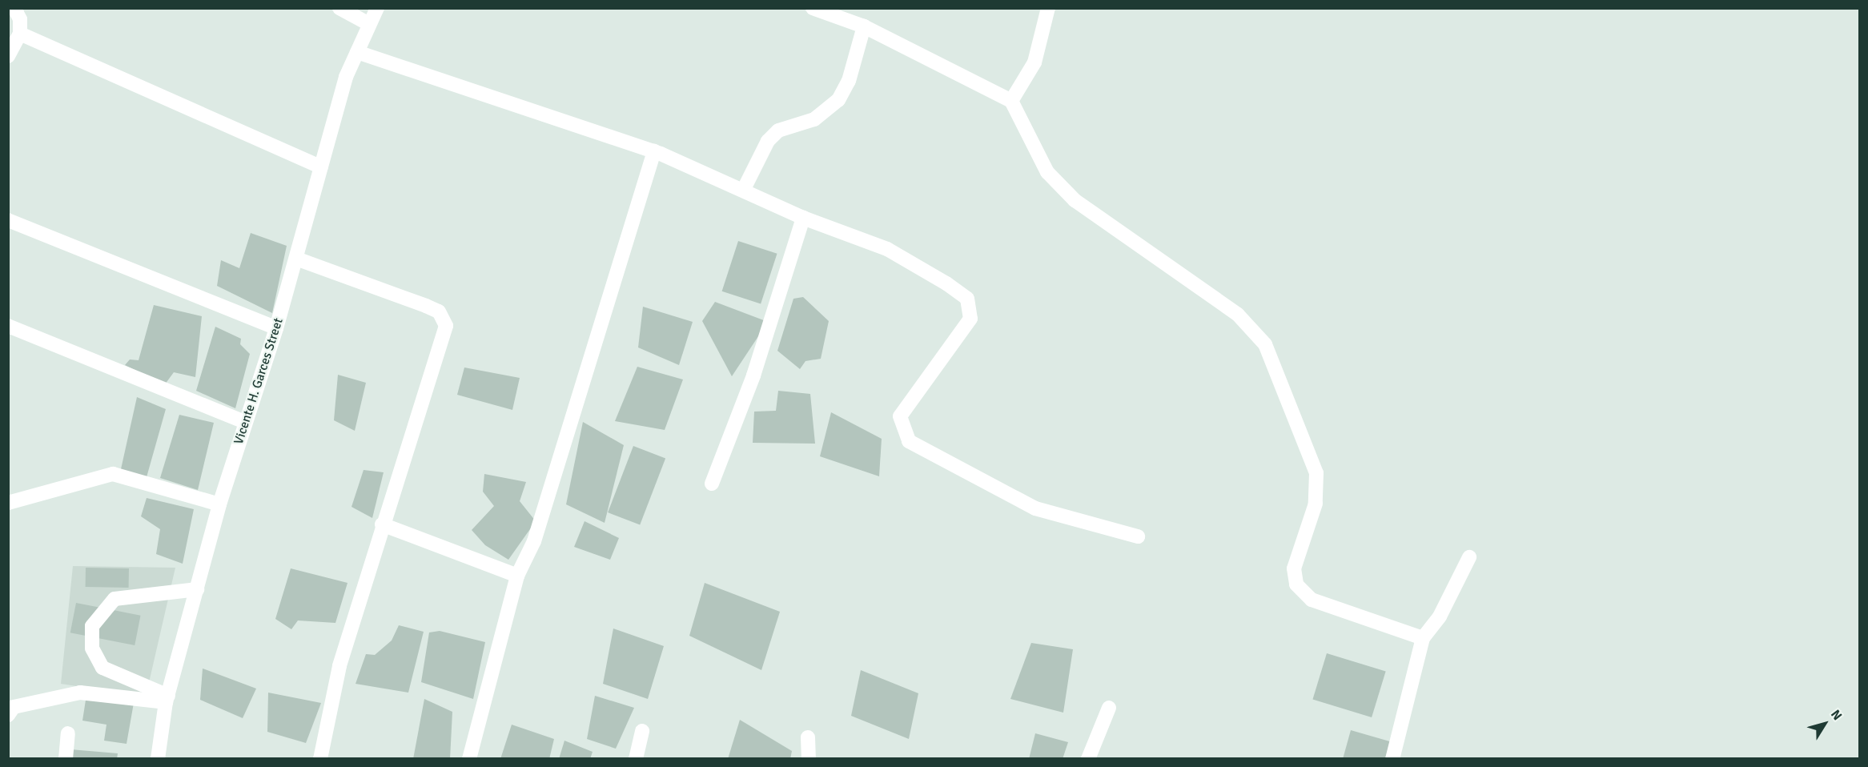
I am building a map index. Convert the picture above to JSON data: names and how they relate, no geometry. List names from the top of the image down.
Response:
{
  "streets": {
    "street": ["Vicente H. Garces Street"]
  },
  "north": "top right"
}
